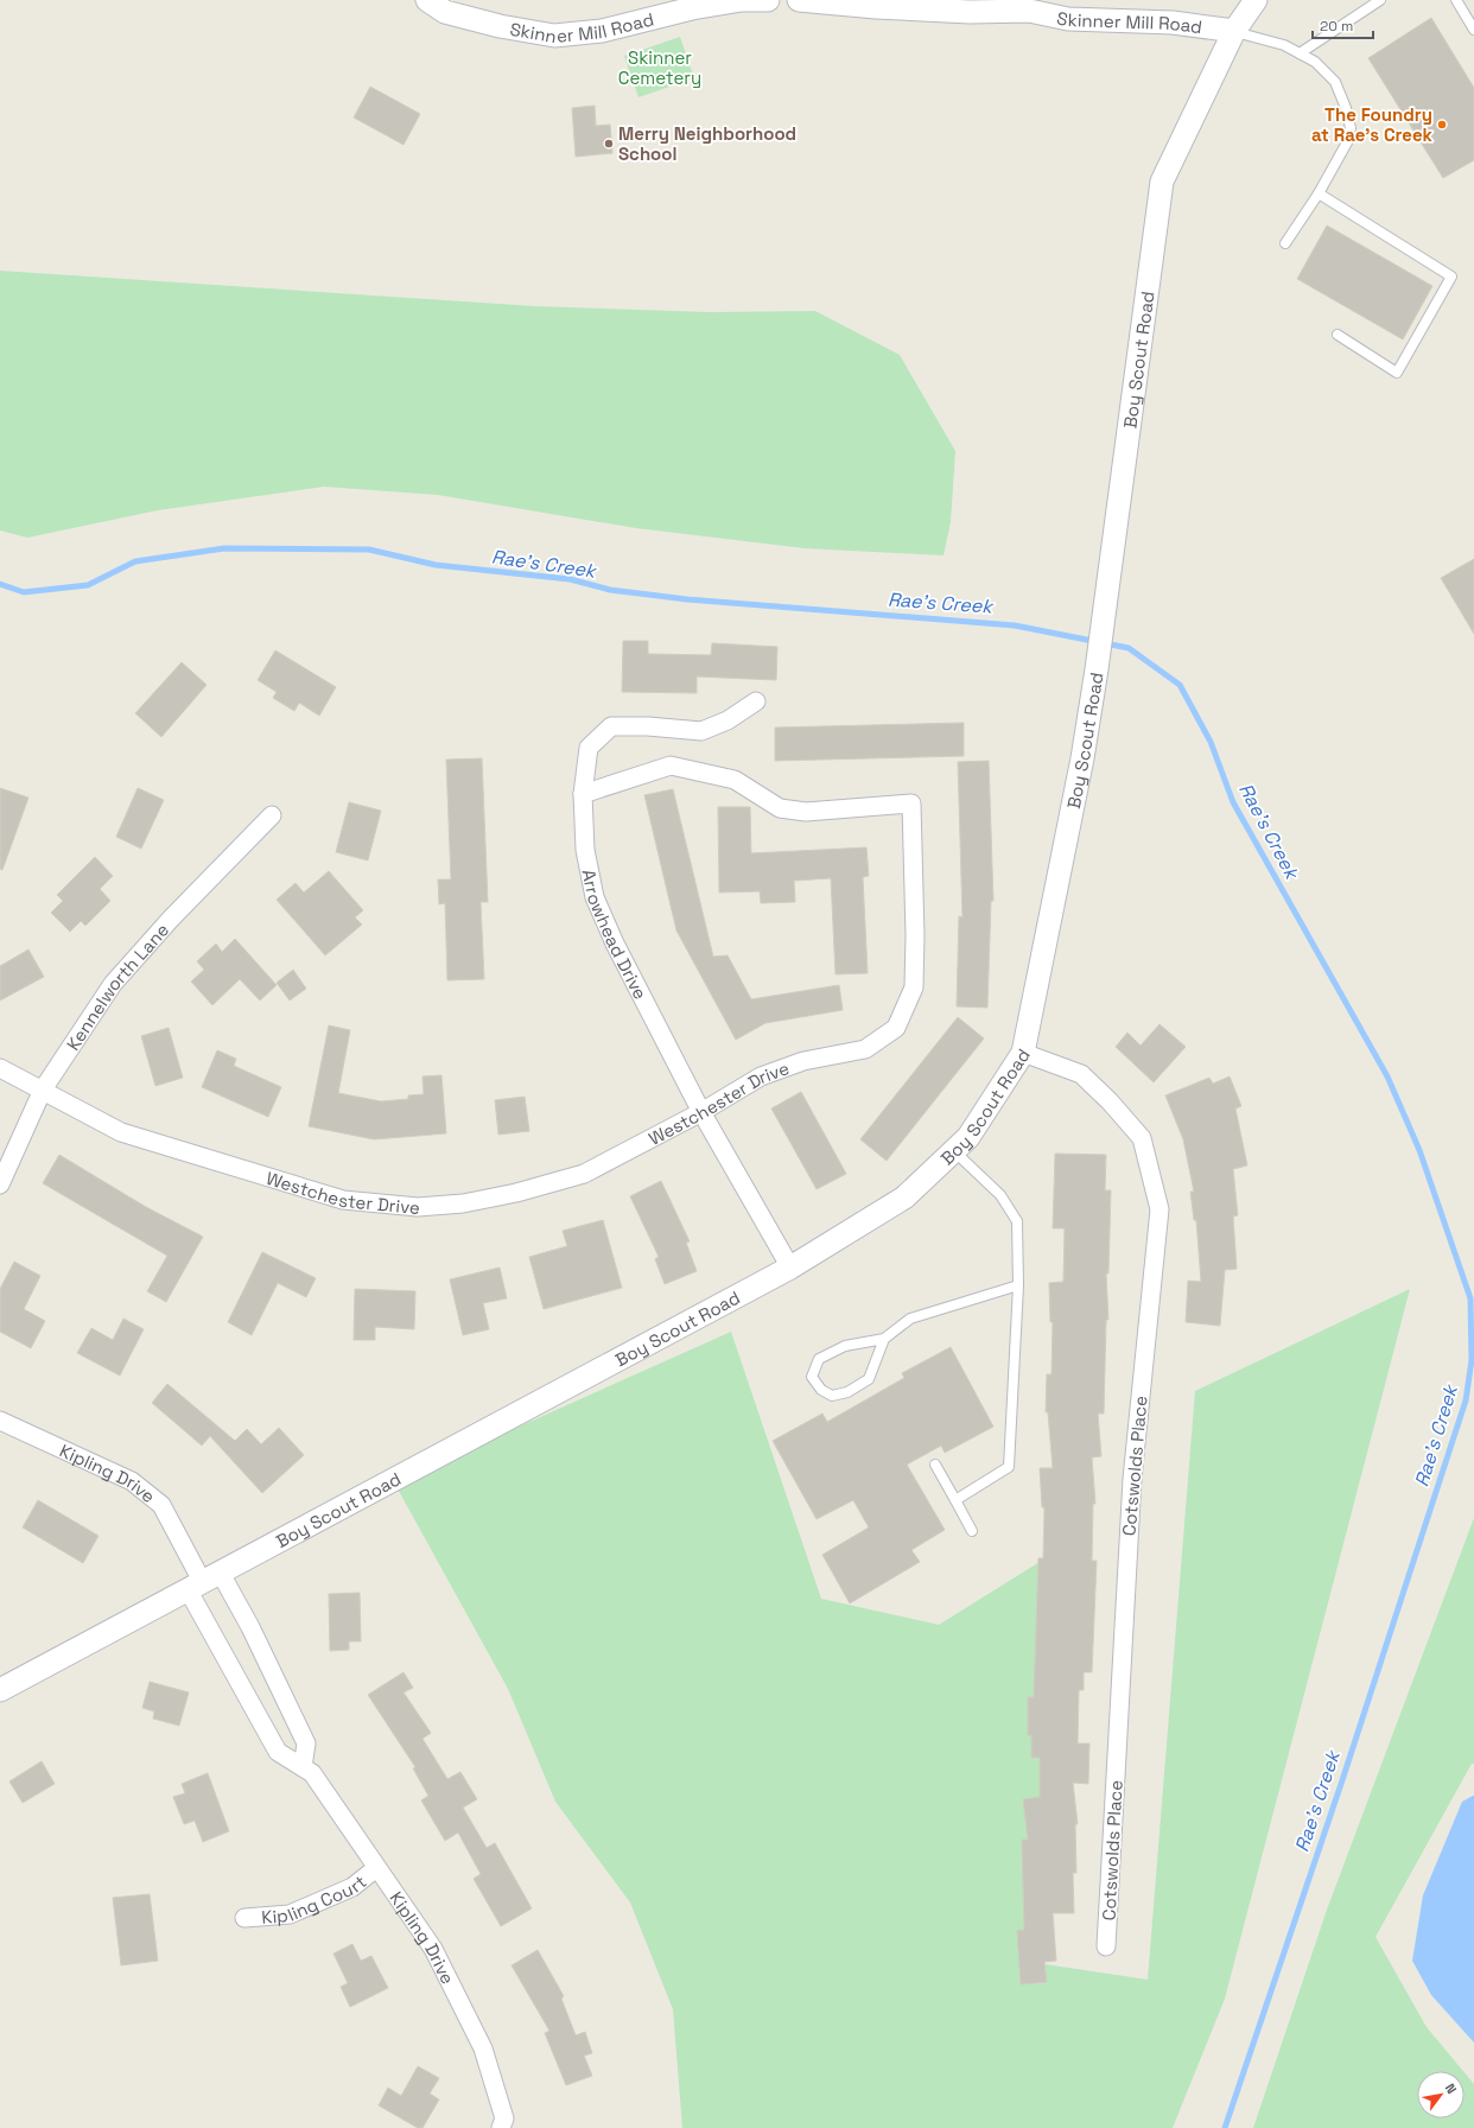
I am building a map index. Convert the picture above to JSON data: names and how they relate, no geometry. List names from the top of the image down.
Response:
{
  "streets": {
    "street": [
      "Skinner Mill Road",
      "Boy Scout Road",
      "Arrowhead Drive",
      "Kennelworth Lane",
      "Westchester Drive",
      "Cotswolds Place",
      "Kipling Drive",
      "Kipling Court"
    ]
  },
  "crossings": [
    ["Skinner Mill Road", "Boy Scout Road"],
    ["Boy Scout Road", "Arrowhead Drive"],
    ["Boy Scout Road", "Cotswolds Place"],
    ["Boy Scout Road", "Kipling Drive"],
    ["Arrowhead Drive", "Westchester Drive"],
    ["Kennelworth Lane", "Westchester Drive"],
    ["Kipling Drive", "Kipling Court"]
  ],
  "water": ["Rae's Creek"],
  "parks": ["Skinner Cemetery"],
  "places": ["The Foundry at Rae's Creek", "Merry Neighborhood School"],
  "scale_bar": "20 m",
  "north": "top right"
}
